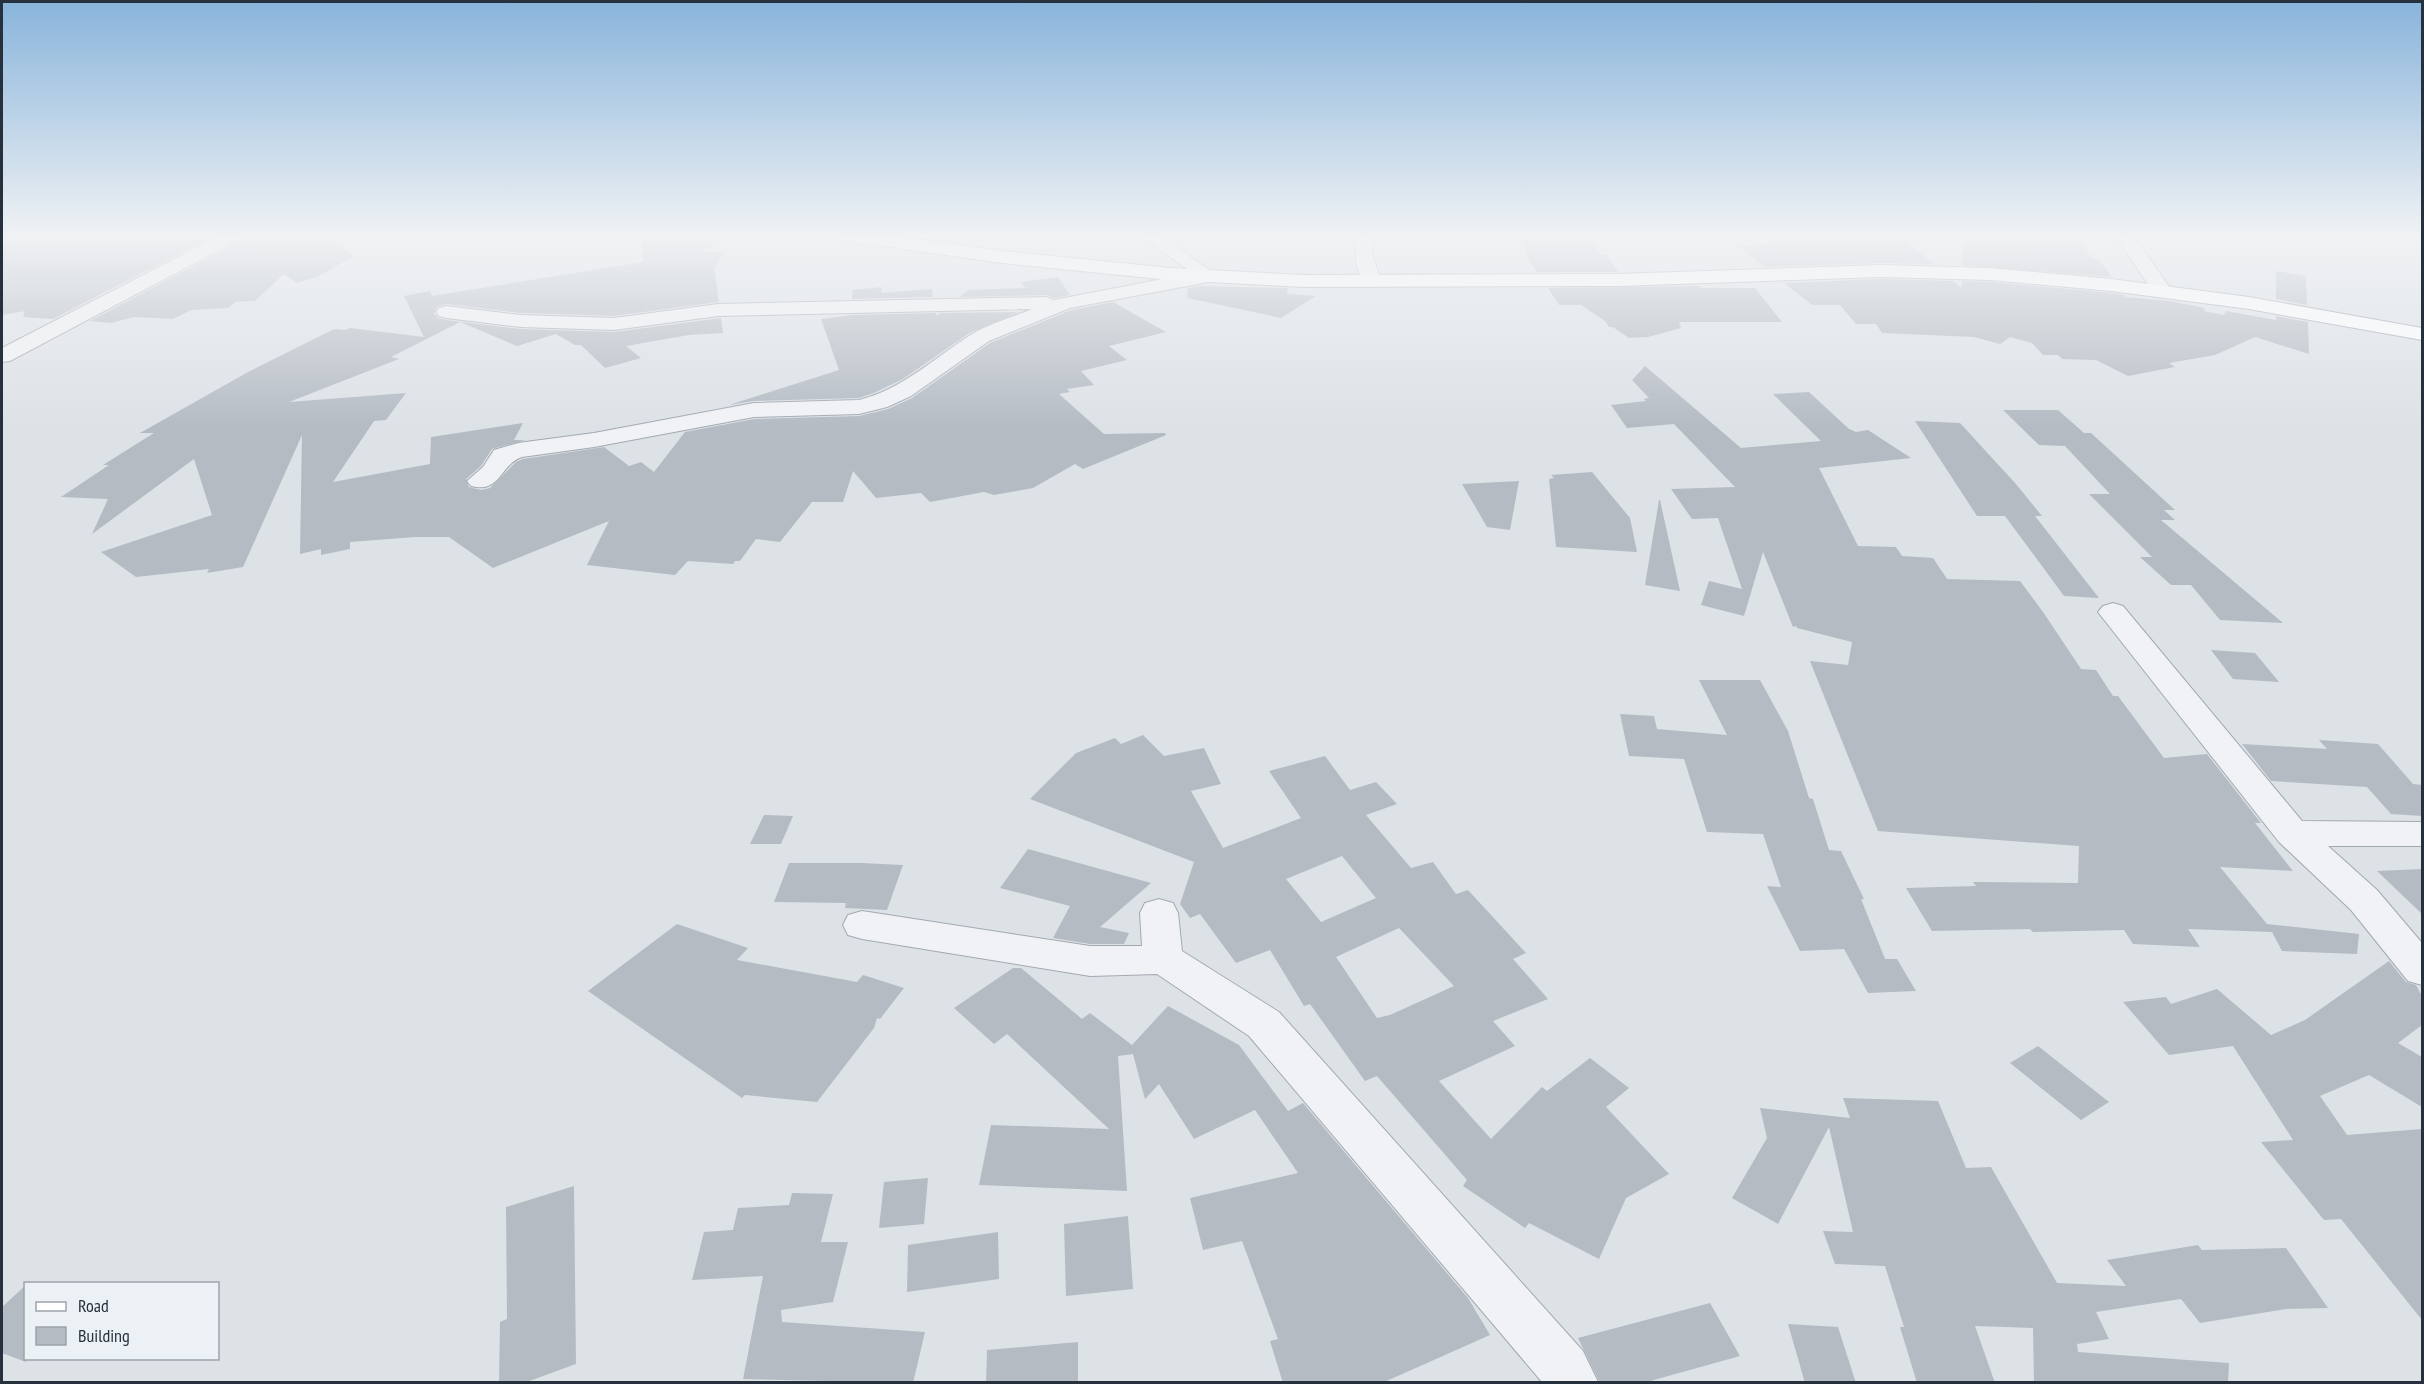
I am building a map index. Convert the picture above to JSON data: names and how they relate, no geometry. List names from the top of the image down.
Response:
{
  "legend": ["Road", "Building"]
}
